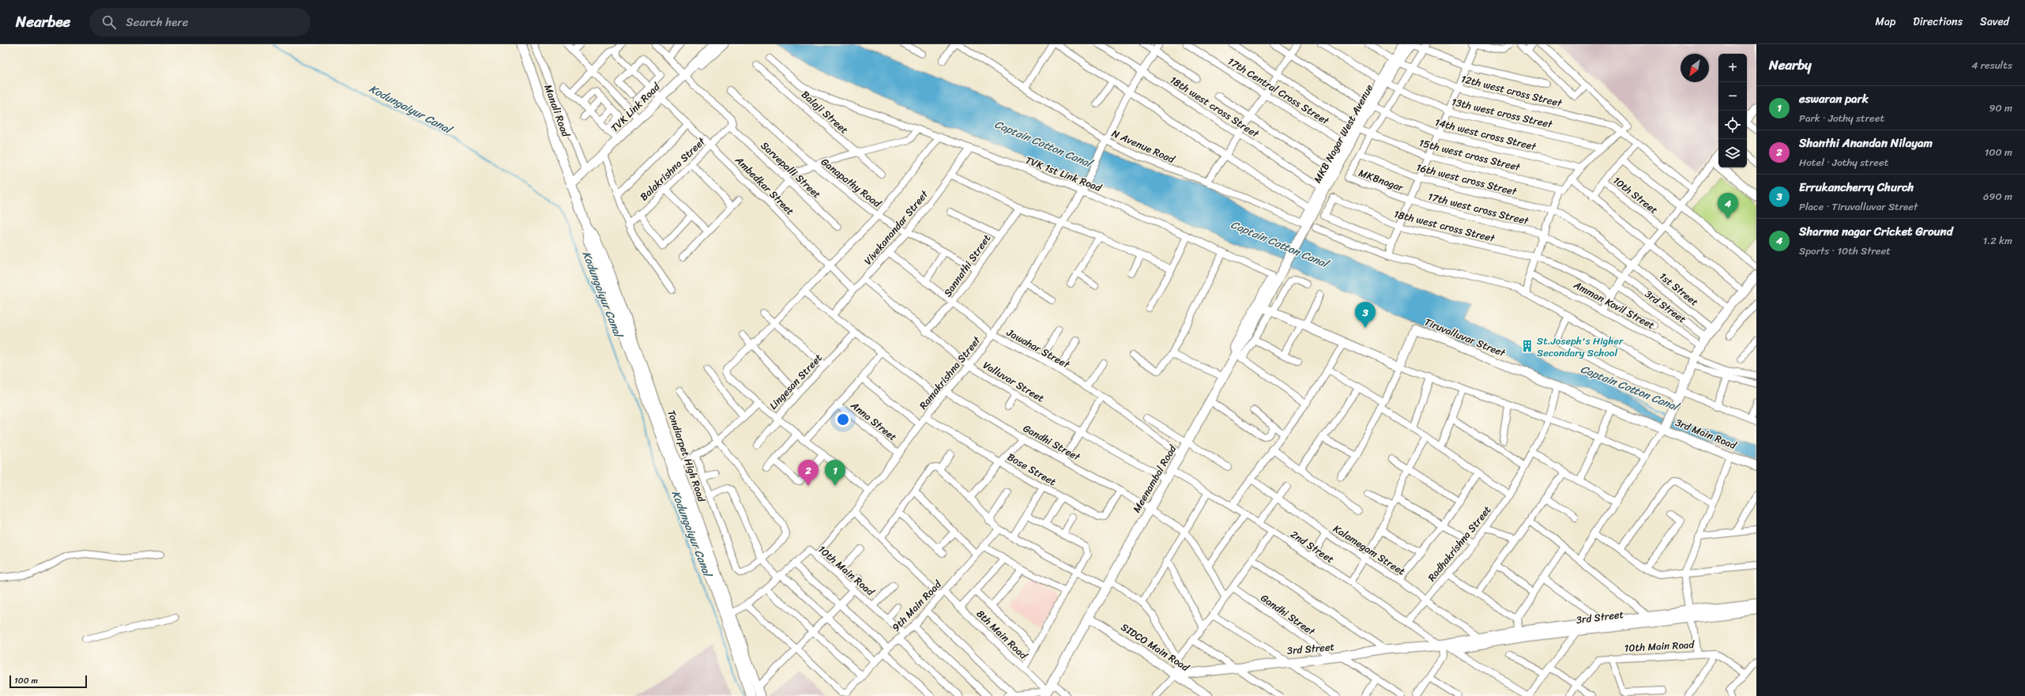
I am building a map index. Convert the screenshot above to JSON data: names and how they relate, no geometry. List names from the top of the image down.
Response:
{
  "streets": {
    "main road": [
      "TVK Link Road",
      "Manali Road",
      "MKB Nagar West Avenue",
      "3rd Street",
      "Tiruvalluvar Street",
      "3rd Main Road",
      "Tondiarpet High Road",
      "Meenambal Road",
      "SIDCO Main Road"
    ],
    "street": [
      "17th Central Cross Street",
      "12th west cross Street",
      "18th west cross Street",
      "Balaji Street",
      "13th west cross Street",
      "14th west cross Street",
      "N Avenue Road",
      "15th west cross Street",
      "Balakrishna Street",
      "Sarvepalli Street",
      "TVK 1st Link Road",
      "16th west cross Street",
      "MKBnagar",
      "Ganapathy Road",
      "Ambedkar Street",
      "10th Street",
      "17th west cross Street",
      "Vivekanandar Street",
      "Sannathi Street",
      "1st Street",
      "Amman Kovil Street",
      "Jawahar Street",
      "Ramakrishna Street",
      "Lingesan Street",
      "Valluvar Street",
      "Anna Street",
      "Gandhi Street",
      "Bose Street",
      "Radhakrishna Street",
      "2nd Street",
      "Kalamegam Street",
      "10th Main Road",
      "9th Main Road",
      "8th Main Road"
    ]
  },
  "crossings": [
    ["12th west cross Street", "MKB Nagar West Avenue"],
    ["12th west cross Street", "10th Street"],
    ["18th west cross Street", "Ramakrishna Street"],
    ["TVK Link Road", "Manali Road"],
    ["TVK Link Road", "Ambedkar Street"],
    ["TVK Link Road", "Tondiarpet High Road"],
    ["Manali Road", "Tondiarpet High Road"],
    ["13th west cross Street", "MKB Nagar West Avenue"],
    ["MKB Nagar West Avenue", "14th west cross Street"],
    ["MKB Nagar West Avenue", "15th west cross Street"],
    ["MKB Nagar West Avenue", "Meenambal Road"],
    ["N Avenue Road", "Ramakrishna Street"],
    ["Balakrishna Street", "Sarvepalli Street"],
    ["Balakrishna Street", "Ambedkar Street"],
    ["TVK 1st Link Road", "Vivekanandar Street"],
    ["TVK 1st Link Road", "Ramakrishna Street"],
    ["TVK 1st Link Road", "Meenambal Road"],
    ["16th west cross Street", "MKBnagar"],
    ["16th west cross Street", "1st Street"],
    ["MKBnagar", "17th west cross Street"],
    ["Ganapathy Road", "Vivekanandar Street"],
    ["Ganapathy Road", "Sannathi Street"],
    ["Ambedkar Street", "Vivekanandar Street"],
    ["Vivekanandar Street", "Jawahar Street"],
    ["Vivekanandar Street", "Valluvar Street"],
    ["Sannathi Street", "Jawahar Street"],
    ["Sannathi Street", "Valluvar Street"],
    ["3rd Street", "Gandhi Street"],
    ["3rd Street", "2nd Street"],
    ["3rd Street", "Kalamegam Street"],
    ["3rd Street", "SIDCO Main Road"],
    ["Tiruvalluvar Street", "3rd Main Road"],
    ["Tiruvalluvar Street", "Radhakrishna Street"],
    ["Jawahar Street", "Ramakrishna Street"],
    ["Jawahar Street", "Meenambal Road"],
    ["Ramakrishna Street", "Valluvar Street"],
    ["Ramakrishna Street", "Anna Street"],
    ["Ramakrishna Street", "Gandhi Street"],
    ["Ramakrishna Street", "Bose Street"],
    ["Ramakrishna Street", "10th Main Road"],
    ["Ramakrishna Street", "8th Main Road"],
    ["Lingesan Street", "Tondiarpet High Road"],
    ["Valluvar Street", "Meenambal Road"],
    ["Gandhi Street", "Bose Street"],
    ["Gandhi Street", "Meenambal Road"],
    ["Tondiarpet High Road", "10th Main Road"],
    ["Meenambal Road", "2nd Street"],
    ["Meenambal Road", "8th Main Road"],
    ["Meenambal Road", "SIDCO Main Road"],
    ["Radhakrishna Street", "2nd Street"],
    ["Radhakrishna Street", "Kalamegam Street"],
    ["10th Main Road", "9th Main Road"],
    ["9th Main Road", "8th Main Road"]
  ],
  "water": ["Kodungaiyur Canal", "Captain Cotton Canal"],
  "places": {
    "building": ["St.Joseph's Higher Secondary School"]
  },
  "scale_bar": "100 m",
  "north": "bottom left",
  "page": {
    "header": "Nearbee",
    "search": "Search here",
    "nav": ["Map", "Directions", "Saved"],
    "heading": ["Nearby", "4 results"],
    "map_buttons": ["+", "−"],
    "list": [
      {
        "mark": "1",
        "name": "eswaran park",
        "note": "Park · Jothy street",
        "value": "90 m"
      },
      {
        "mark": "2",
        "name": "Shanthi Anandan Nilayam",
        "note": "Hotel · Jothy street",
        "value": "100 m"
      },
      {
        "mark": "3",
        "name": "Errukancherry Church",
        "note": "Place · Tiruvalluvar Street",
        "value": "690 m"
      },
      {
        "mark": "4",
        "name": "Sharma nagar Cricket Ground",
        "note": "Sports · 10th Street",
        "value": "1.2 km"
      }
    ],
    "pins": [
      "4",
      "3",
      "1",
      "2"
    ],
    "scale": "100 m"
  }
}
